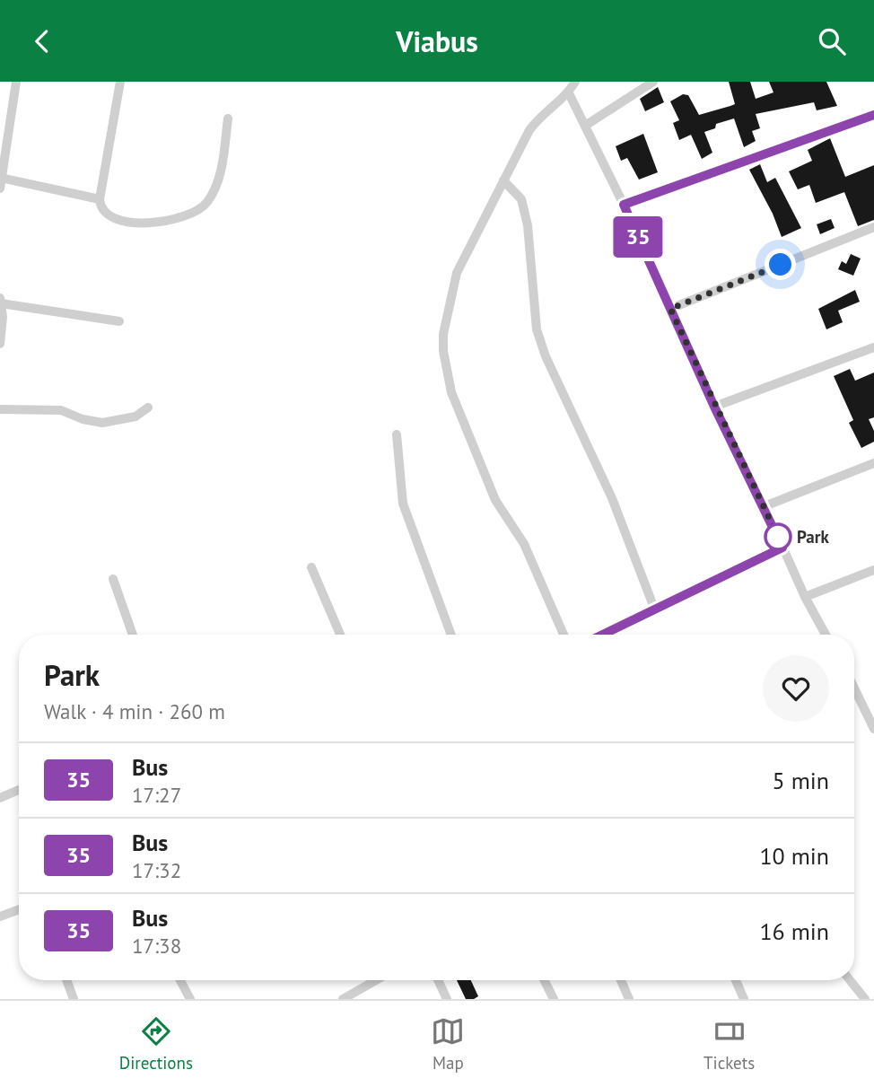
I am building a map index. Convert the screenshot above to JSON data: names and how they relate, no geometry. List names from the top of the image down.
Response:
{
  "places": ["Park"],
  "lines": ["bus line 35"],
  "page": {
    "header": "Viabus",
    "on_map": "35",
    "heading": ["Park", "Walk · 4 min · 260 m"],
    "list": [
      {
        "mark": "35",
        "name": "Bus",
        "note": "17:27",
        "value": "5 min"
      },
      {
        "mark": "35",
        "name": "Bus",
        "note": "17:32",
        "value": "10 min"
      },
      {
        "mark": "35",
        "name": "Bus",
        "note": "17:38",
        "value": "16 min"
      }
    ],
    "tabs": ["Directions", "Map", "Tickets"]
  }
}
